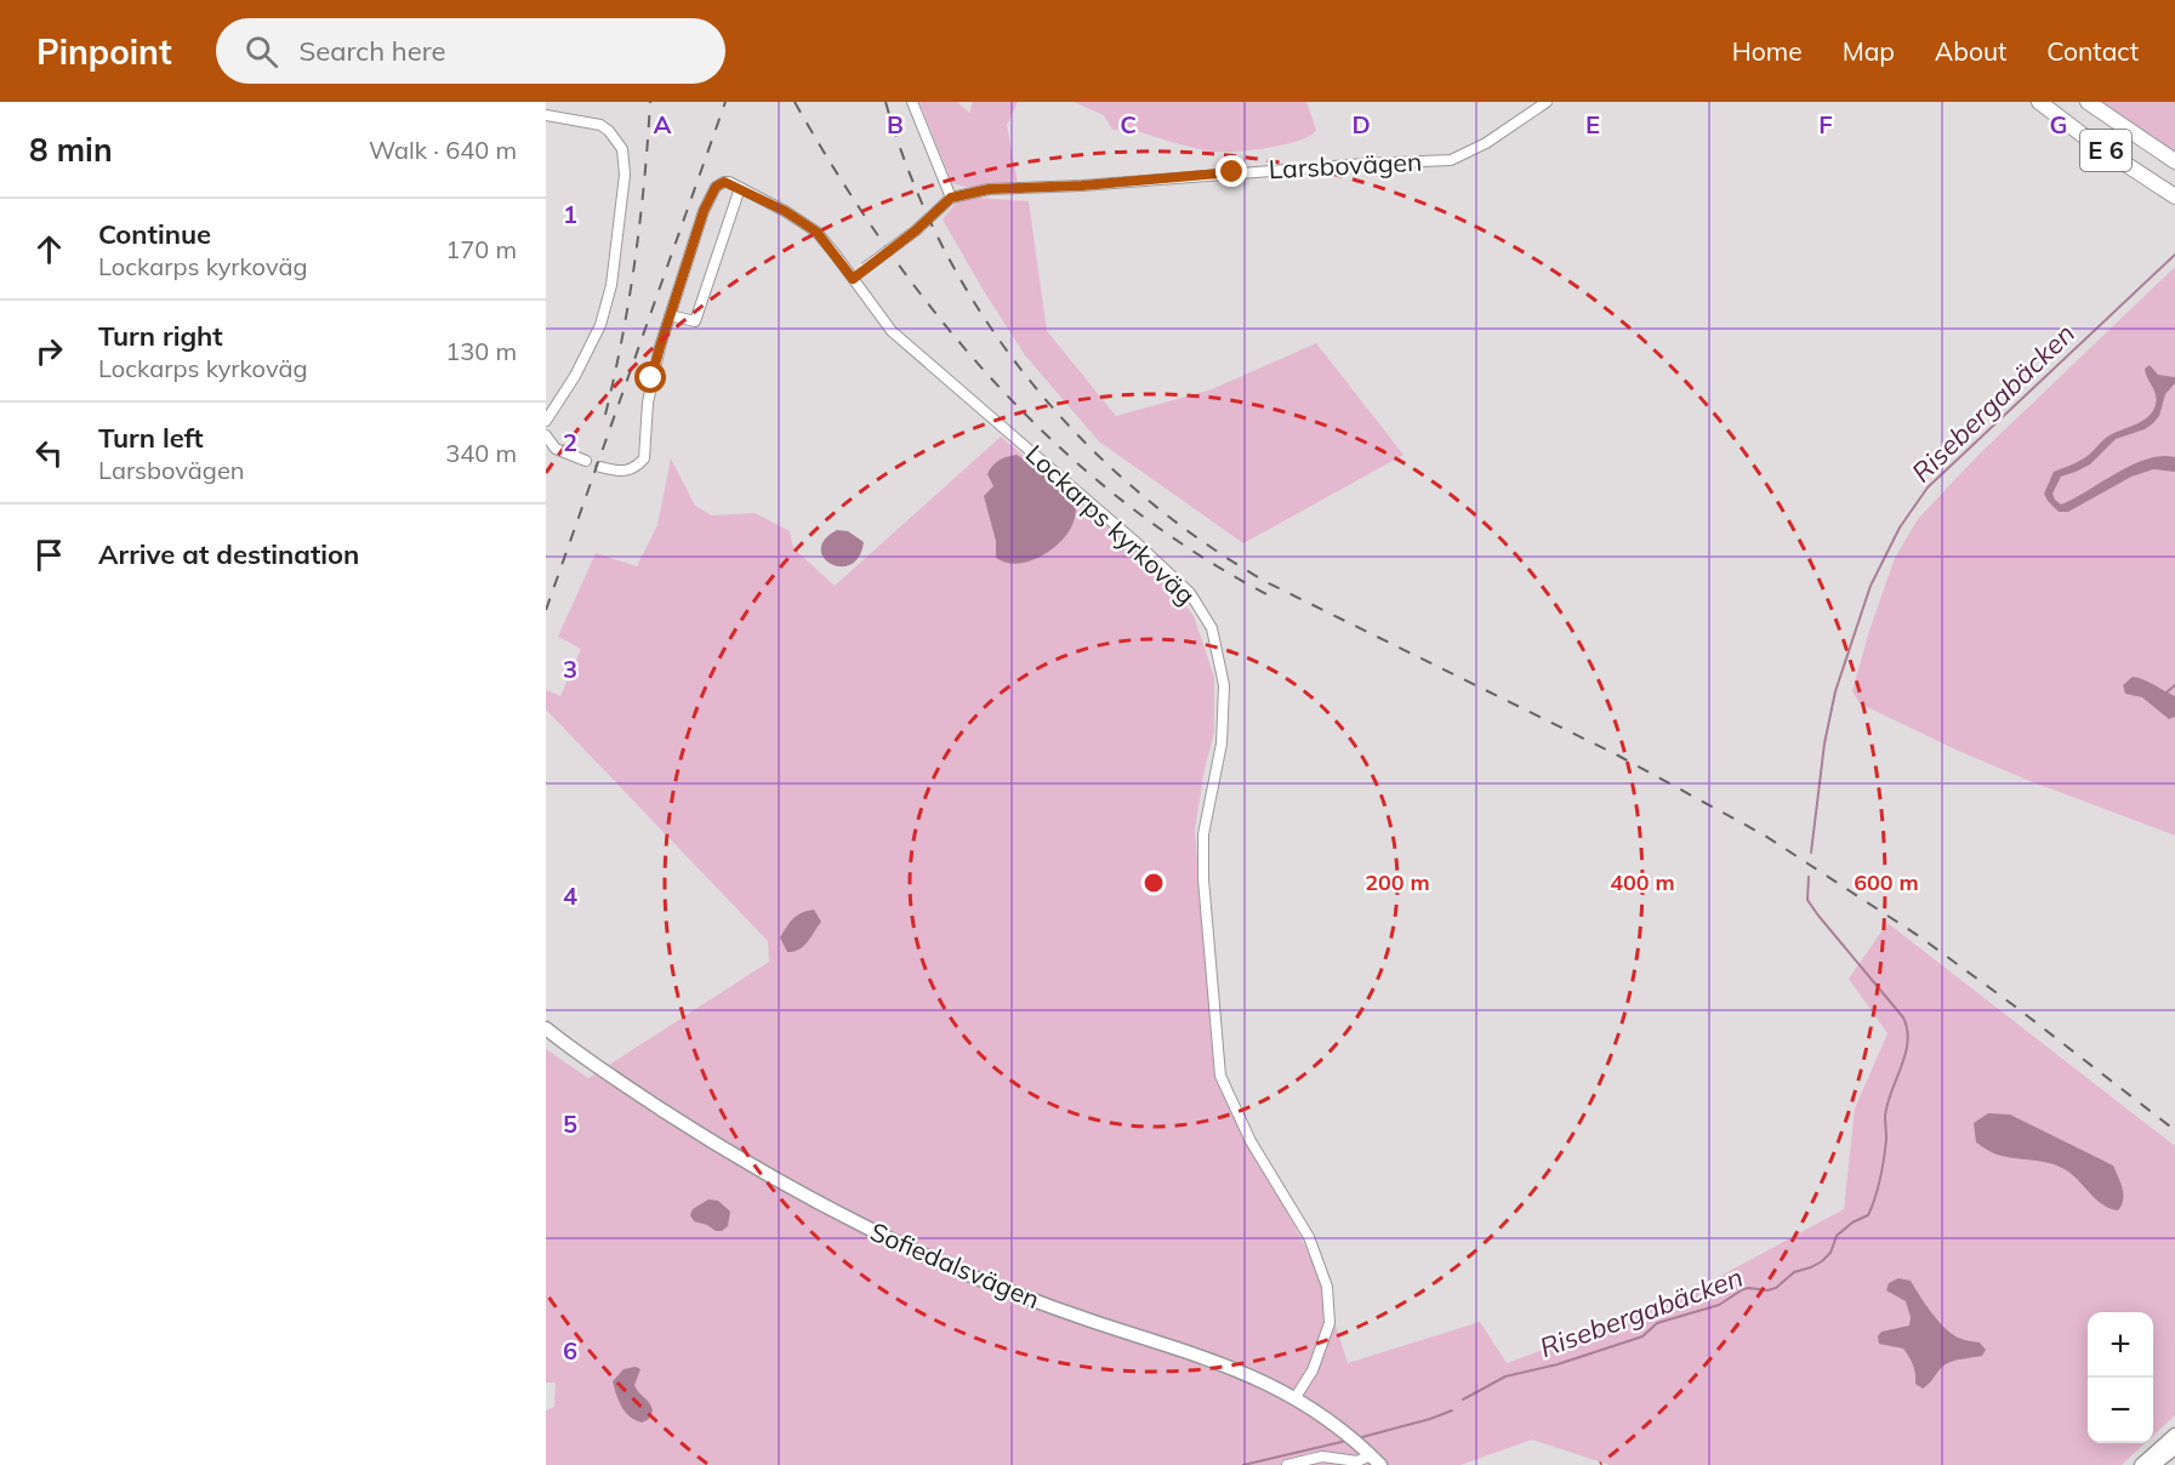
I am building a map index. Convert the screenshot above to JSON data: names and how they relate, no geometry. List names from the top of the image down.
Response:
{
  "streets": {
    "highway": ["E 6"],
    "main road": ["Sofiedalsvägen"],
    "street": ["Larsbovägen", "Lockarps kyrkoväg"]
  },
  "crossings": [
    ["Lockarps kyrkoväg", "Sofiedalsvägen"]
  ],
  "water": ["Risebergabäcken"],
  "page": {
    "header": "Pinpoint",
    "search": "Search here",
    "nav": [
      "Home",
      "Map",
      "About",
      "Contact"
    ],
    "heading": ["8 min", "Walk · 640 m"],
    "list": [
      ["Continue", "Lockarps kyrkoväg", "170 m"],
      ["Turn right", "Lockarps kyrkoväg", "130 m"],
      ["Turn left", "Larsbovägen", "340 m"],
      "Arrive at destination"
    ],
    "map_buttons": ["+", "−"]
  },
  "grid": {
    "columns": [
      "A",
      "B",
      "C",
      "D",
      "E",
      "F",
      "G"
    ],
    "rows": [
      "1",
      "2",
      "3",
      "4",
      "5",
      "6"
    ]
  },
  "rings": ["200 m", "400 m", "600 m"]
}
